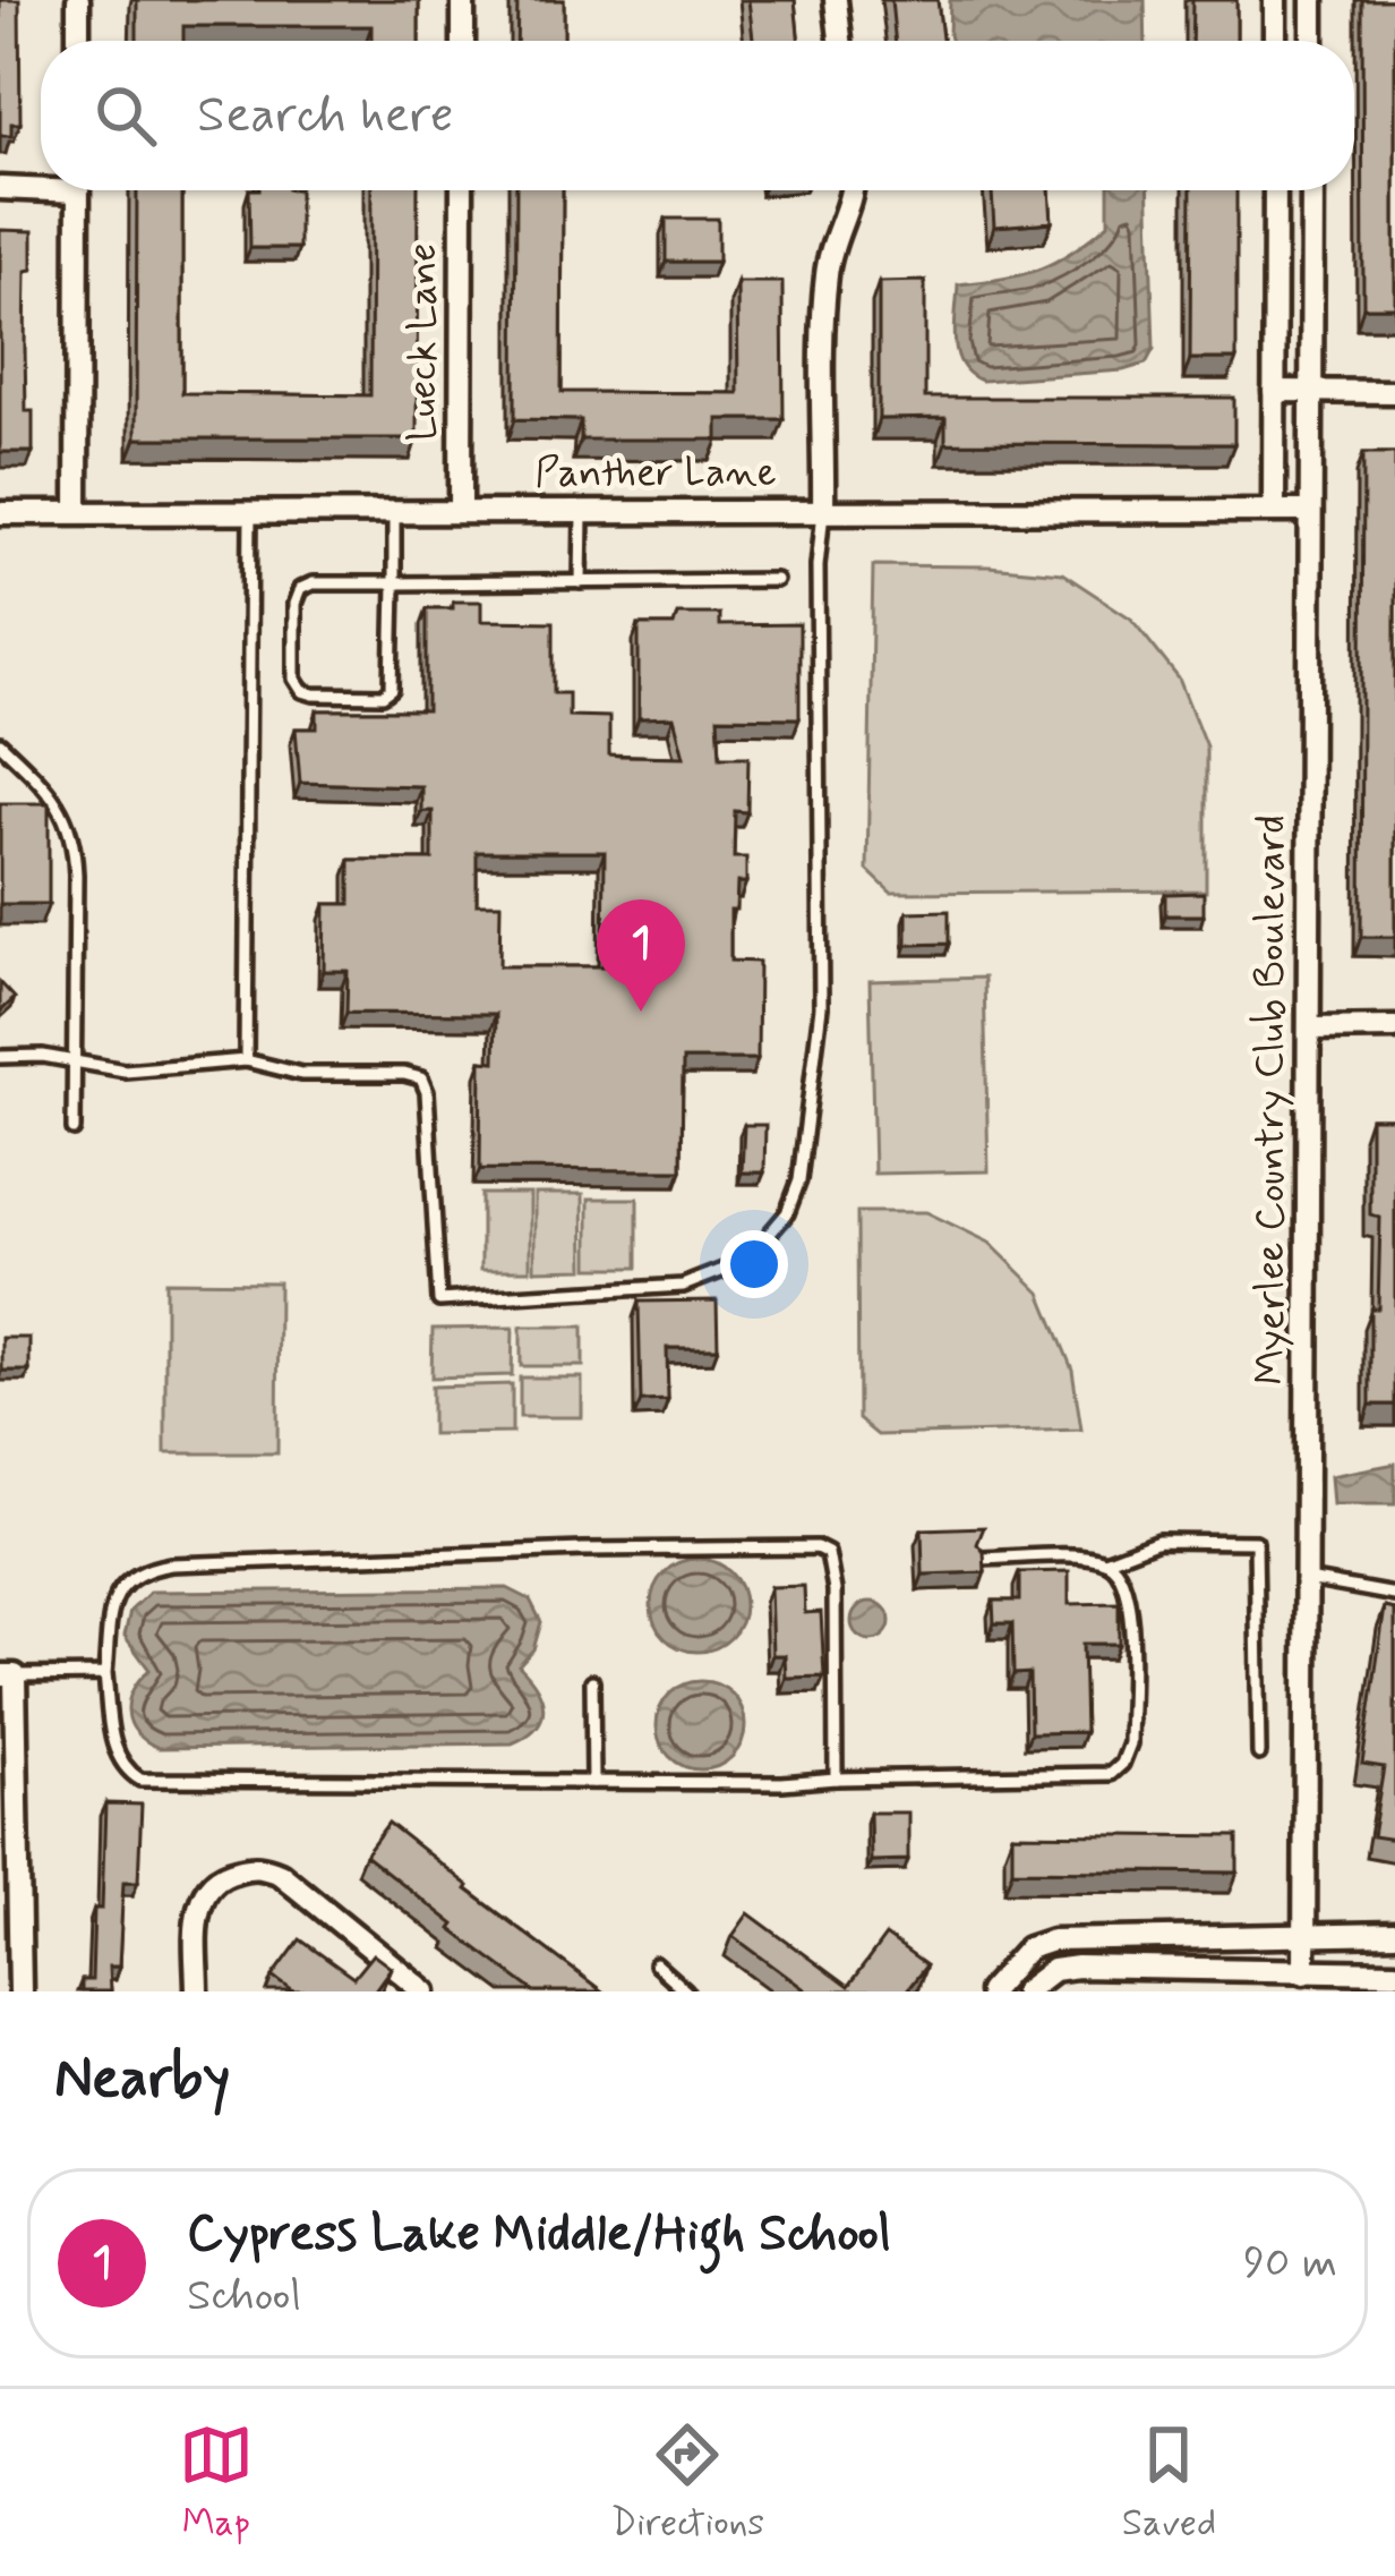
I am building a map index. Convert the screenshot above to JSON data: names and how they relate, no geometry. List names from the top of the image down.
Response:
{
  "streets": {
    "street": ["Lueck Lane", "Panther Lane", "Myerlee Country Club Boulevard"]
  },
  "crossings": [
    ["Lueck Lane", "Panther Lane"],
    ["Panther Lane", "Myerlee Country Club Boulevard"]
  ],
  "page": {
    "search": "Search here",
    "pins": "1",
    "heading": "Nearby",
    "list": [
      {
        "mark": "1",
        "name": "Cypress Lake Middle/High School",
        "note": "School",
        "value": "90 m"
      }
    ],
    "nav": ["Map", "Directions", "Saved"]
  }
}
